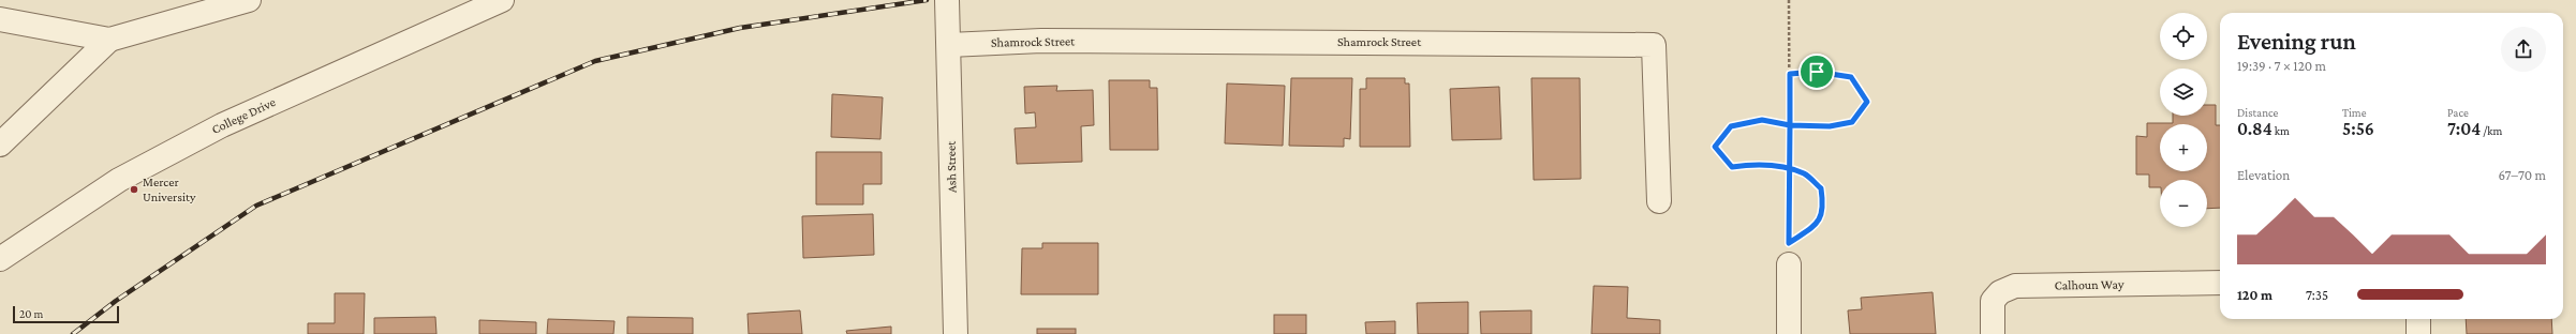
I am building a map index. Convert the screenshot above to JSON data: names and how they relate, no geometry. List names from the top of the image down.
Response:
{
  "streets": {
    "street": [
      "Shamrock Street",
      "College Drive",
      "Ash Street",
      "Calhoun Way"
    ]
  },
  "crossings": [
    ["Shamrock Street", "Ash Street"]
  ],
  "places": ["Mercer University"],
  "scale_bar": "20 m",
  "page": {
    "map_buttons": ["+", "−"],
    "heading": ["Evening run", "19:39 · 7 × 120 m"],
    "stats": [
      ["Distance", "0.84 km"],
      ["Time", "5:56"],
      ["Pace", "7:04 /km"]
    ],
    "chart": ["Elevation", "67–70 m"],
    "list": [
      {
        "name": "120 m",
        "note": "7:35"
      }
    ],
    "scale": "20 m"
  }
}
